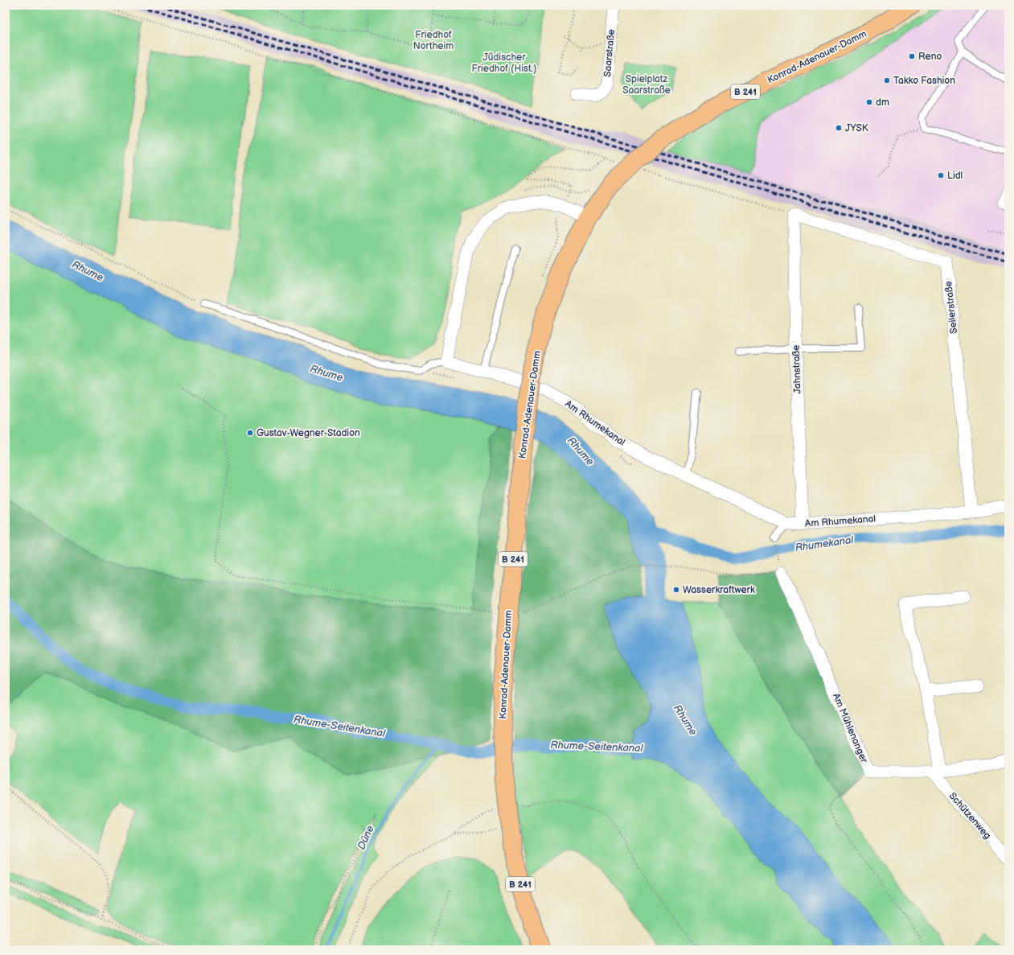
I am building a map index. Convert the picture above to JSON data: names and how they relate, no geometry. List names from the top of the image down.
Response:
{
  "streets": {
    "main road": ["Konrad-Adenauer-Damm", "B 241"],
    "street": [
      "Saarstraße",
      "Seilerstraße",
      "Jahnstraße",
      "Am Rhumekanal",
      "Am Mühlenanger",
      "Schützenweg"
    ]
  },
  "crossings": [
    ["Seilerstraße", "Jahnstraße"],
    ["Seilerstraße", "Am Rhumekanal"],
    ["Jahnstraße", "Am Rhumekanal"],
    ["Am Mühlenanger", "Schützenweg"]
  ],
  "water": [
    "Rhume",
    "Rhumekanal",
    "Rhume-Seitenkanal",
    "Düne"
  ],
  "parks": ["Friedhof Northeim", "Jüdischer Friedhof (Hist.)", "Spielplatz Saarstraße"],
  "places": [
    "Reno",
    "Takko Fashion",
    "dm",
    "JYSK",
    "Lidl",
    "Gustav-Wegner-Stadion",
    "Wasserkraftwerk"
  ]
}
